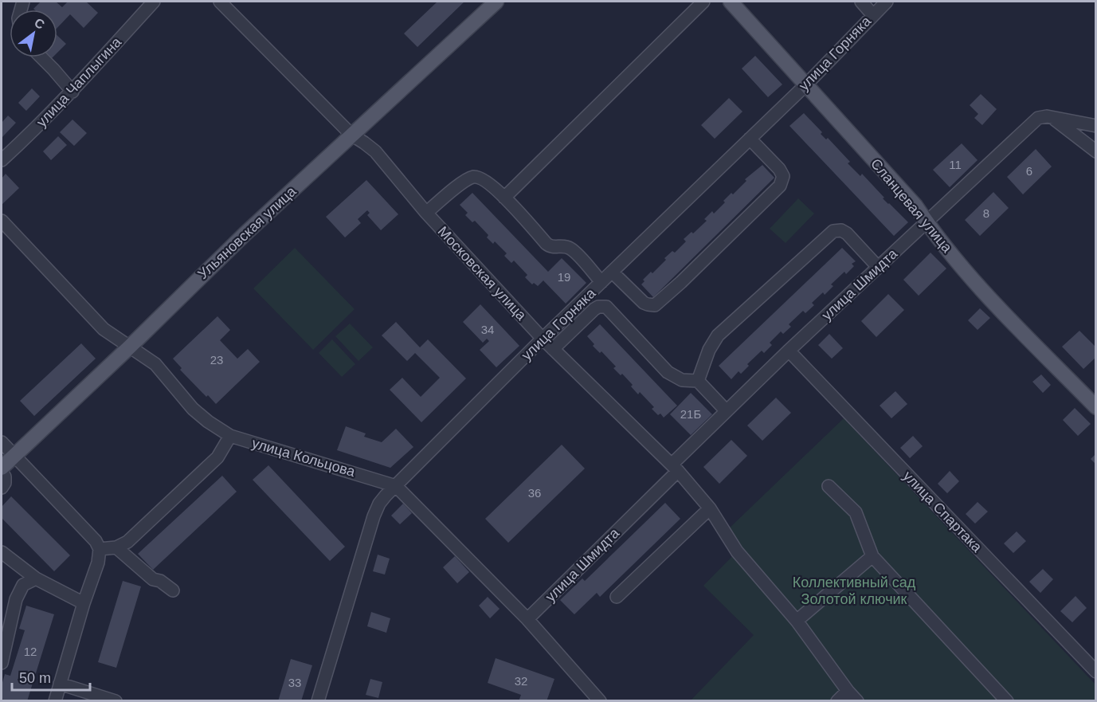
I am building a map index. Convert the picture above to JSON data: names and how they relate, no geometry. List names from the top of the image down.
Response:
{
  "streets": {
    "main road": ["Сланцевая улица", "Ульяновская улица"],
    "street": [
      "улица Горняка",
      "улица Чаплыгина",
      "Московская улица",
      "улица Шмидта",
      "улица Кольцова",
      "улица Спартака"
    ]
  },
  "crossings": [
    ["улица Горняка", "Сланцевая улица"],
    ["улица Горняка", "Московская улица"],
    ["улица Горняка", "улица Кольцова"],
    ["Сланцевая улица", "улица Шмидта"],
    ["Ульяновская улица", "Московская улица"],
    ["Ульяновская улица", "улица Кольцова"],
    ["Московская улица", "улица Шмидта"],
    ["улица Шмидта", "улица Кольцова"],
    ["улица Шмидта", "улица Спартака"]
  ],
  "parks": ["Коллективный сад Золотой ключик"],
  "house_numbers": [
    "11",
    "6",
    "8",
    "19",
    "34",
    "23",
    "21Б",
    "36",
    "12",
    "32",
    "33"
  ],
  "scale_bar": "50 m",
  "north": "top right"
}
